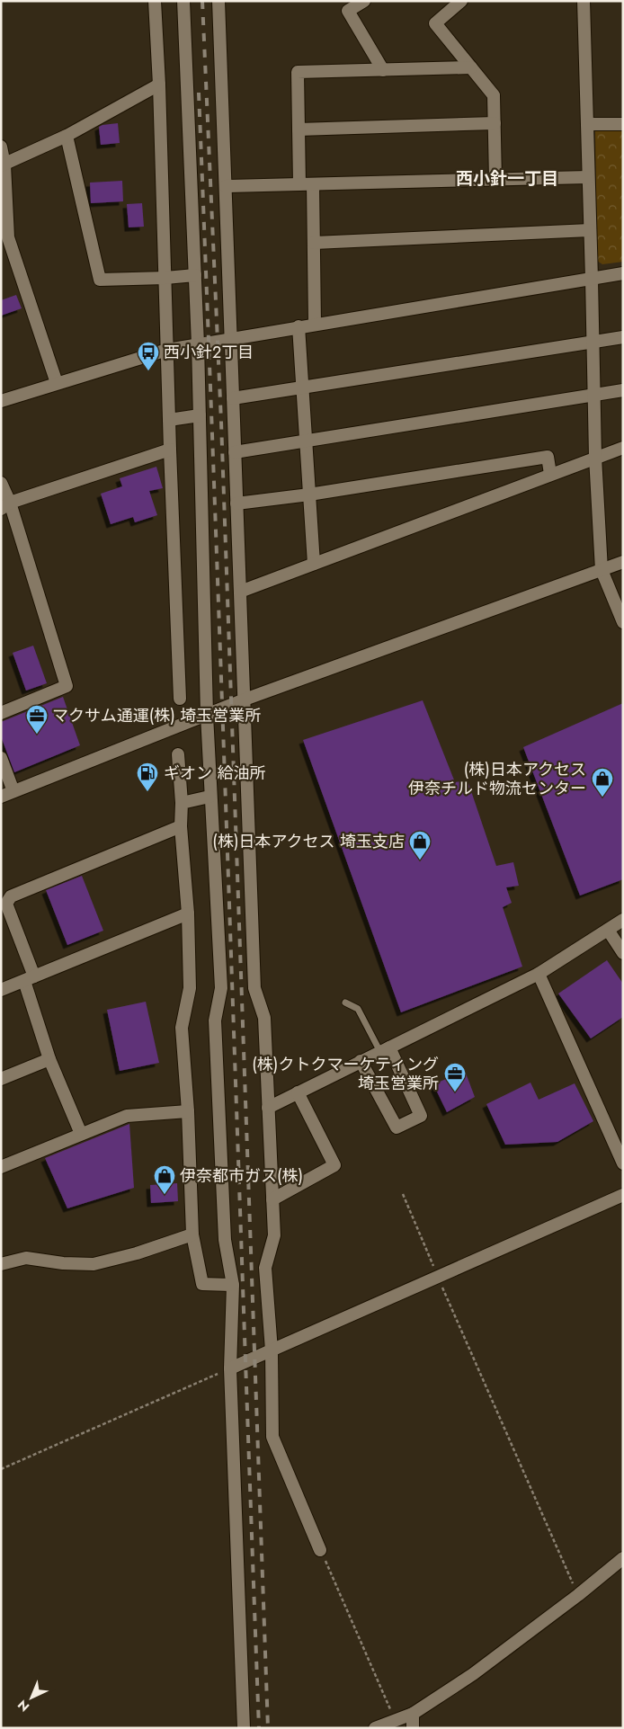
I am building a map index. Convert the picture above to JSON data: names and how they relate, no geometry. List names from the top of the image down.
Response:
{
  "districts": ["西小針一丁目"],
  "places": {
    "bus stop": ["西小針2丁目"],
    "office": ["マクサム通運(株) 埼玉営業所", "(株)クトクマーケティング 埼玉営業所"],
    "fuel station": ["ギオン 給油所"],
    "shop": ["(株)日本アクセス 伊奈チルド物流センター", "(株)日本アクセス 埼玉支店", "伊奈都市ガス(株)"]
  },
  "north": "bottom left"
}
